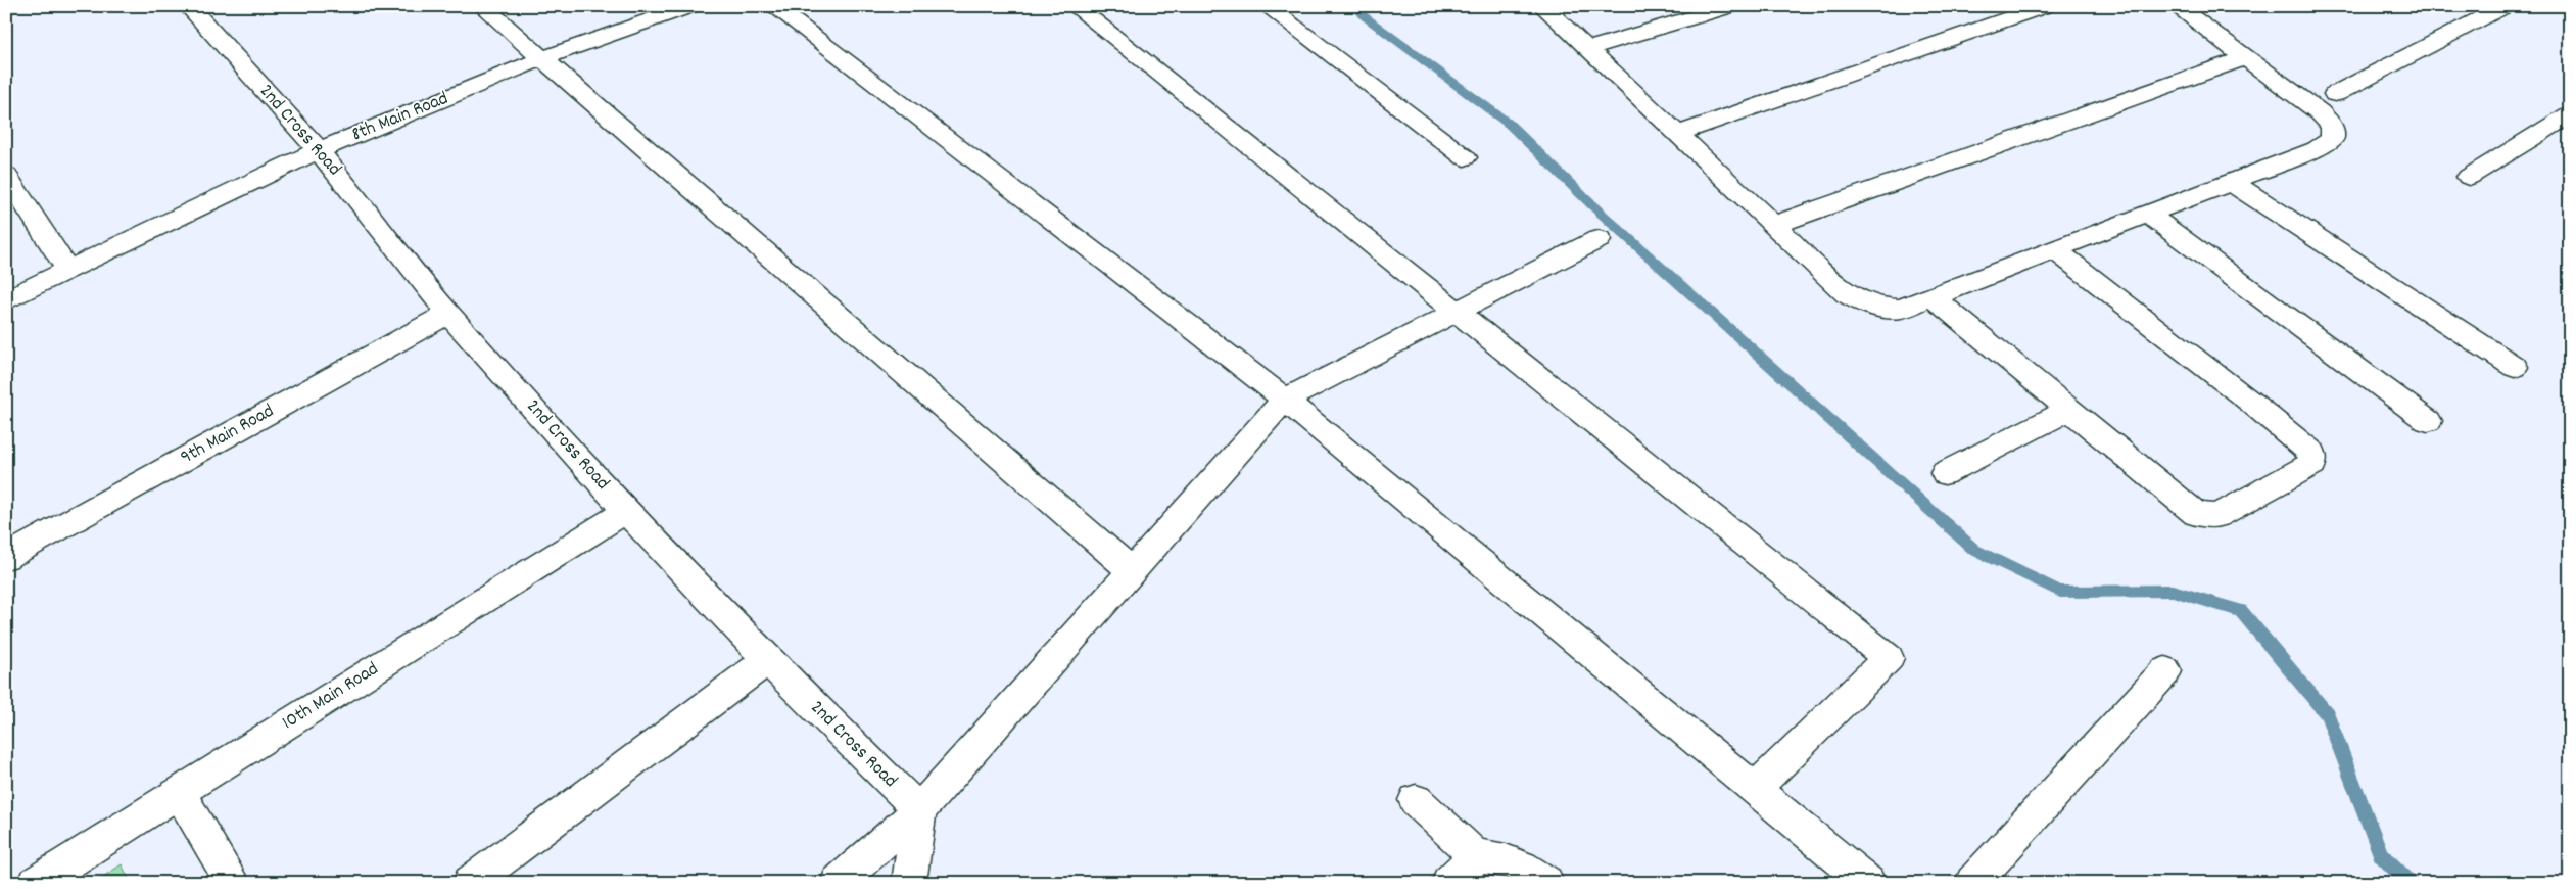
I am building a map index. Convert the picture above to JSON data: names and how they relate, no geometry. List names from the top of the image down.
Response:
{
  "streets": {
    "street": [
      "8th Main Road",
      "2nd Cross Road",
      "9th Main Road",
      "10th Main Road"
    ]
  },
  "crossings": [
    ["8th Main Road", "2nd Cross Road"],
    ["2nd Cross Road", "9th Main Road"],
    ["2nd Cross Road", "10th Main Road"]
  ]
}
